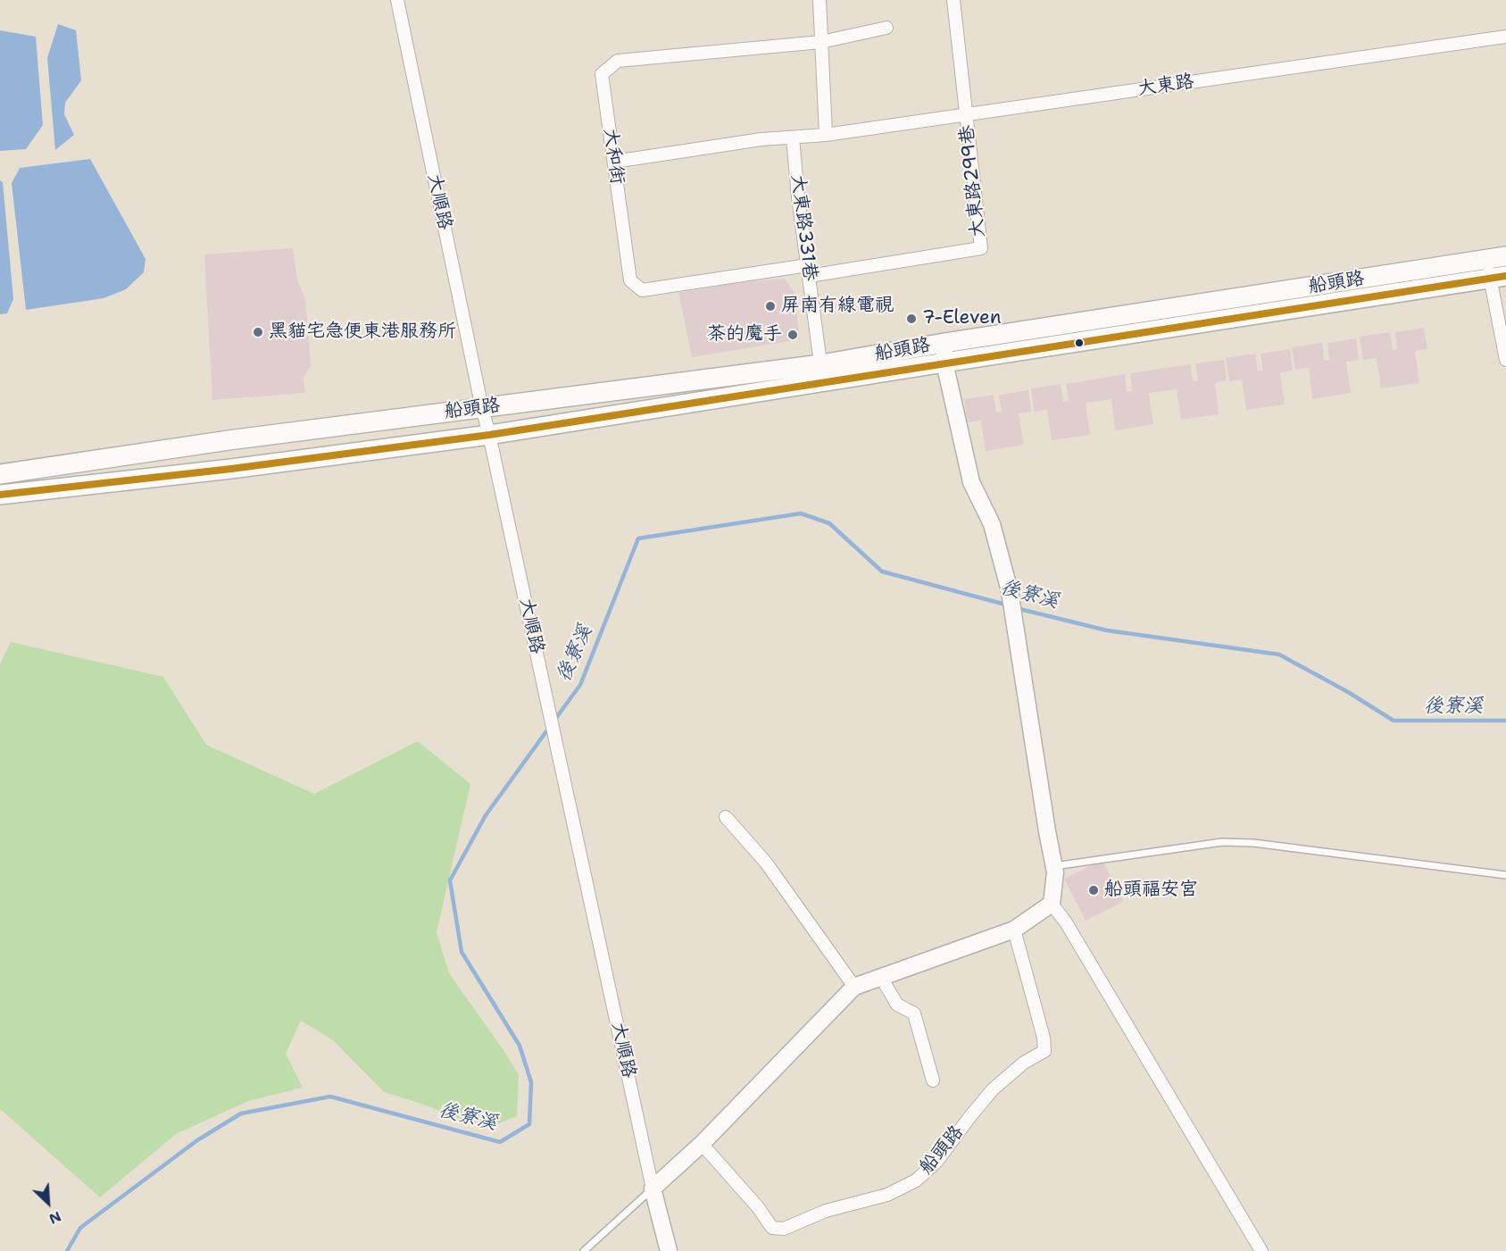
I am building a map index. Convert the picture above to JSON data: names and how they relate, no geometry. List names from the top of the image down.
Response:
{
  "streets": {
    "main road": ["船頭路"],
    "street": [
      "大東路",
      "大和街",
      "大東路299巷",
      "大順路",
      "大東路331巷"
    ]
  },
  "crossings": [
    ["大東路", "大和街"],
    ["大東路", "大東路299巷"],
    ["大東路", "大東路331巷"],
    ["大和街", "大東路299巷"],
    ["大和街", "大東路331巷"],
    ["大順路", "船頭路"],
    ["大東路331巷", "船頭路"]
  ],
  "water": ["後寮溪"],
  "places": [
    "屏南有線電視",
    "7-Eleven",
    "黑貓宅急便東港服務所",
    "茶的魔手",
    "船頭福安宮"
  ],
  "north": "bottom right"
}
